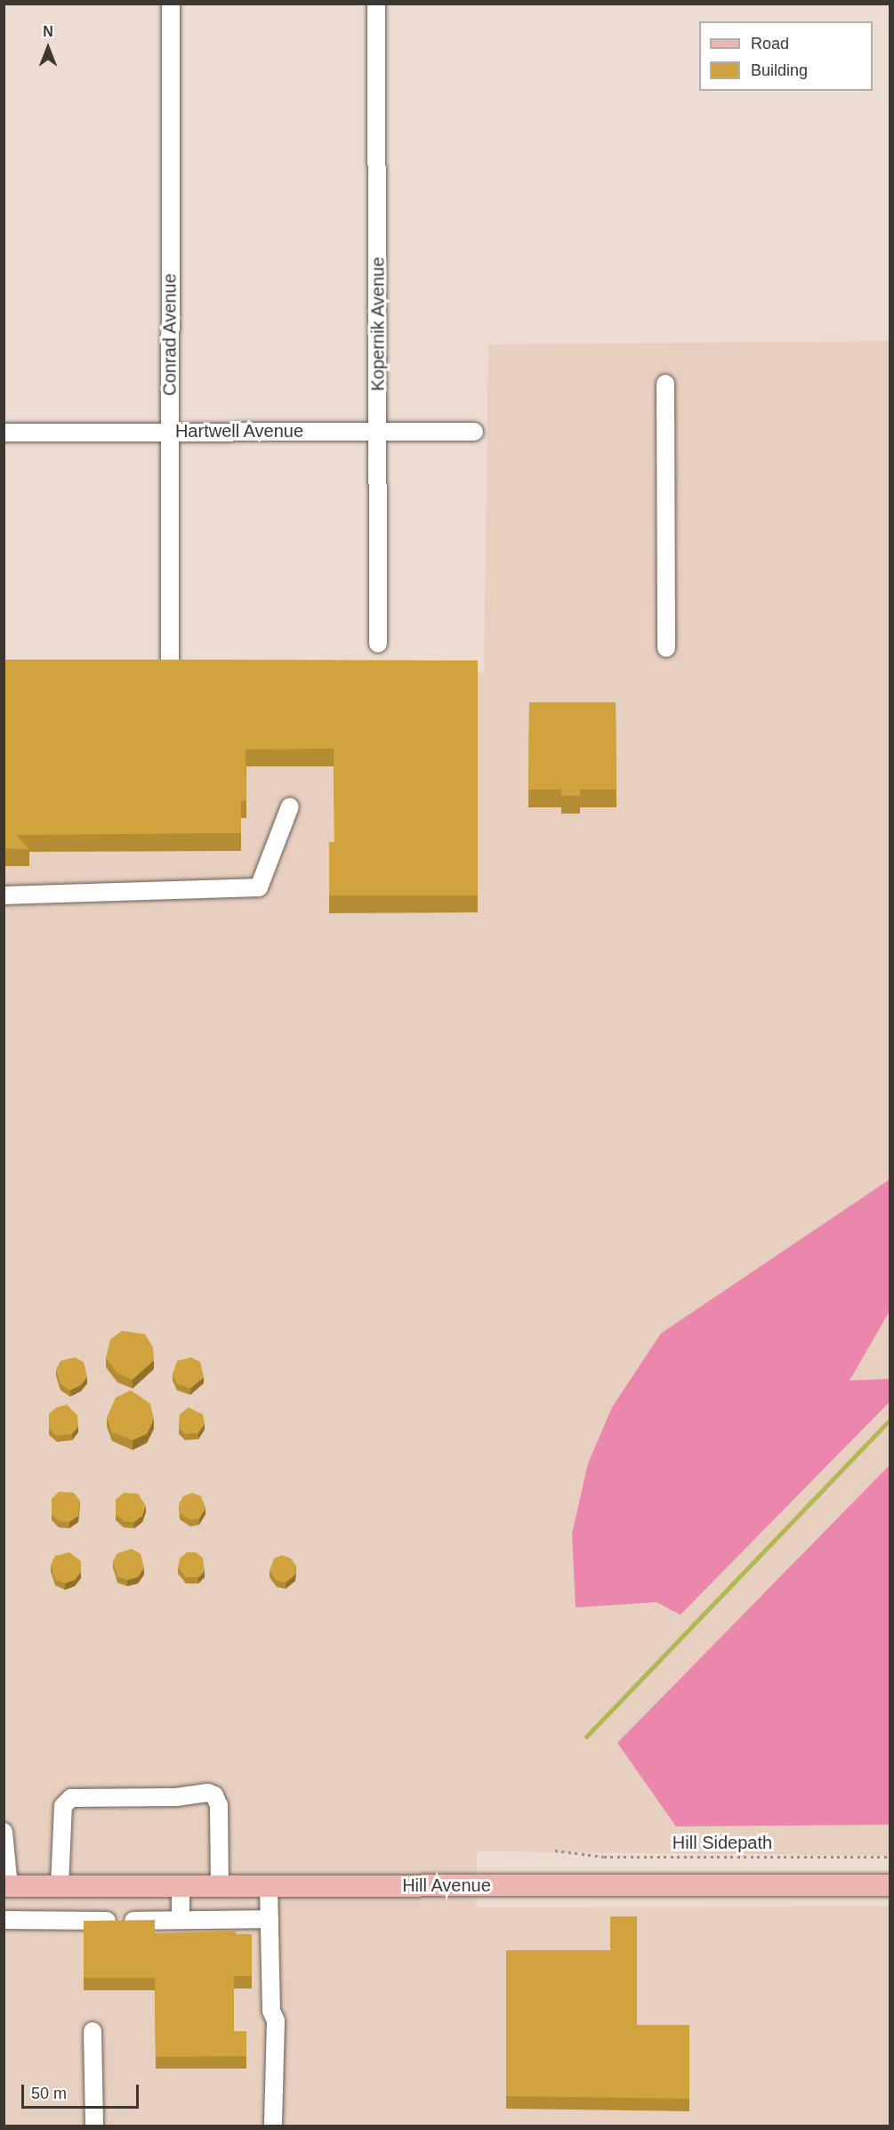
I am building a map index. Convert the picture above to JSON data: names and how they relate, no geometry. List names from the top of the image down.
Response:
{
  "streets": {
    "main road": ["Hill Avenue"],
    "street": ["Kopernik Avenue", "Conrad Avenue", "Hartwell Avenue"],
    "path": ["Hill Sidepath"]
  },
  "crossings": [
    ["Kopernik Avenue", "Hartwell Avenue"],
    ["Conrad Avenue", "Hartwell Avenue"]
  ],
  "legend": ["Road", "Building"],
  "scale_bar": "50 m",
  "north": "top"
}
